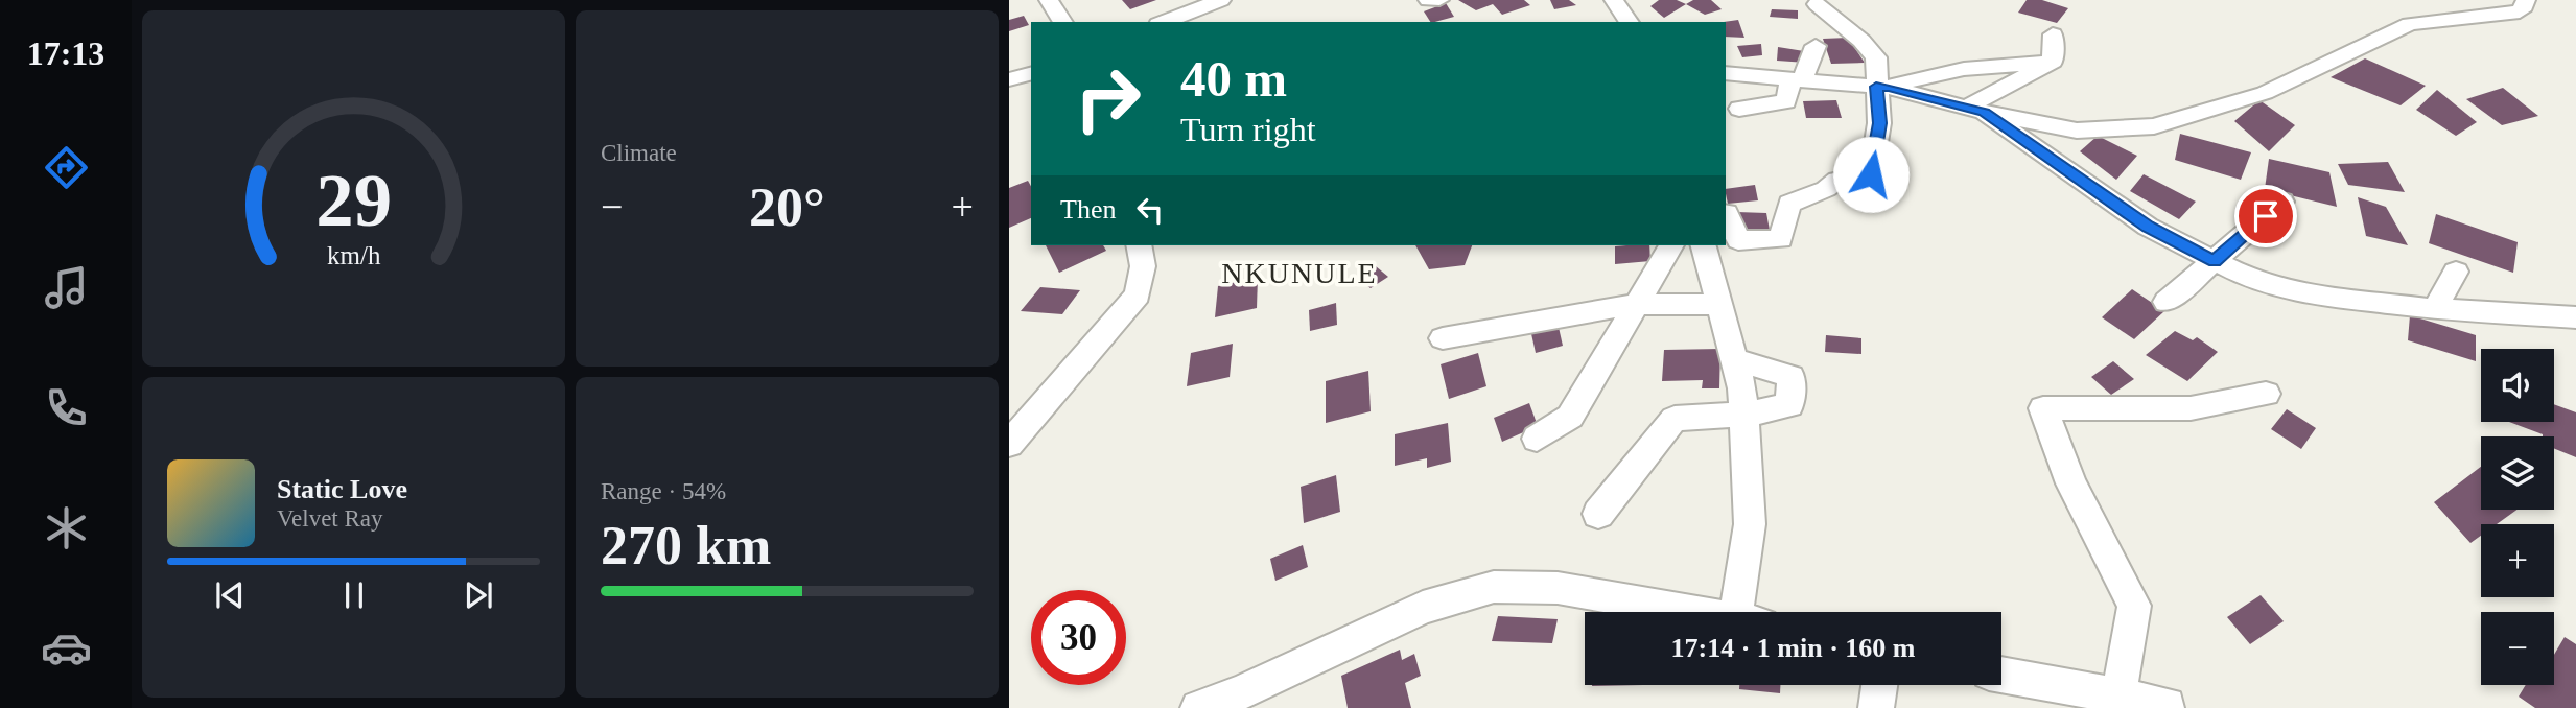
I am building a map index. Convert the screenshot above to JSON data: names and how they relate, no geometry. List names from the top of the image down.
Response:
{
  "districts": ["NKUNULE"],
  "page": {
    "tabs": "17:13",
    "tile": [
      "Climate",
      ["Range · 54%", "270 km"]
    ],
    "turn": ["40 m", "Turn right"],
    "then": "Then",
    "heat": ["−", "20°", "+"],
    "map_buttons": ["+", "−"],
    "song": ["Static Love", "Velvet Ray"],
    "limit": "30",
    "trip": "17:14 · 1 min · 160 m",
    "gauge": ["29", "km/h"]
  }
}
